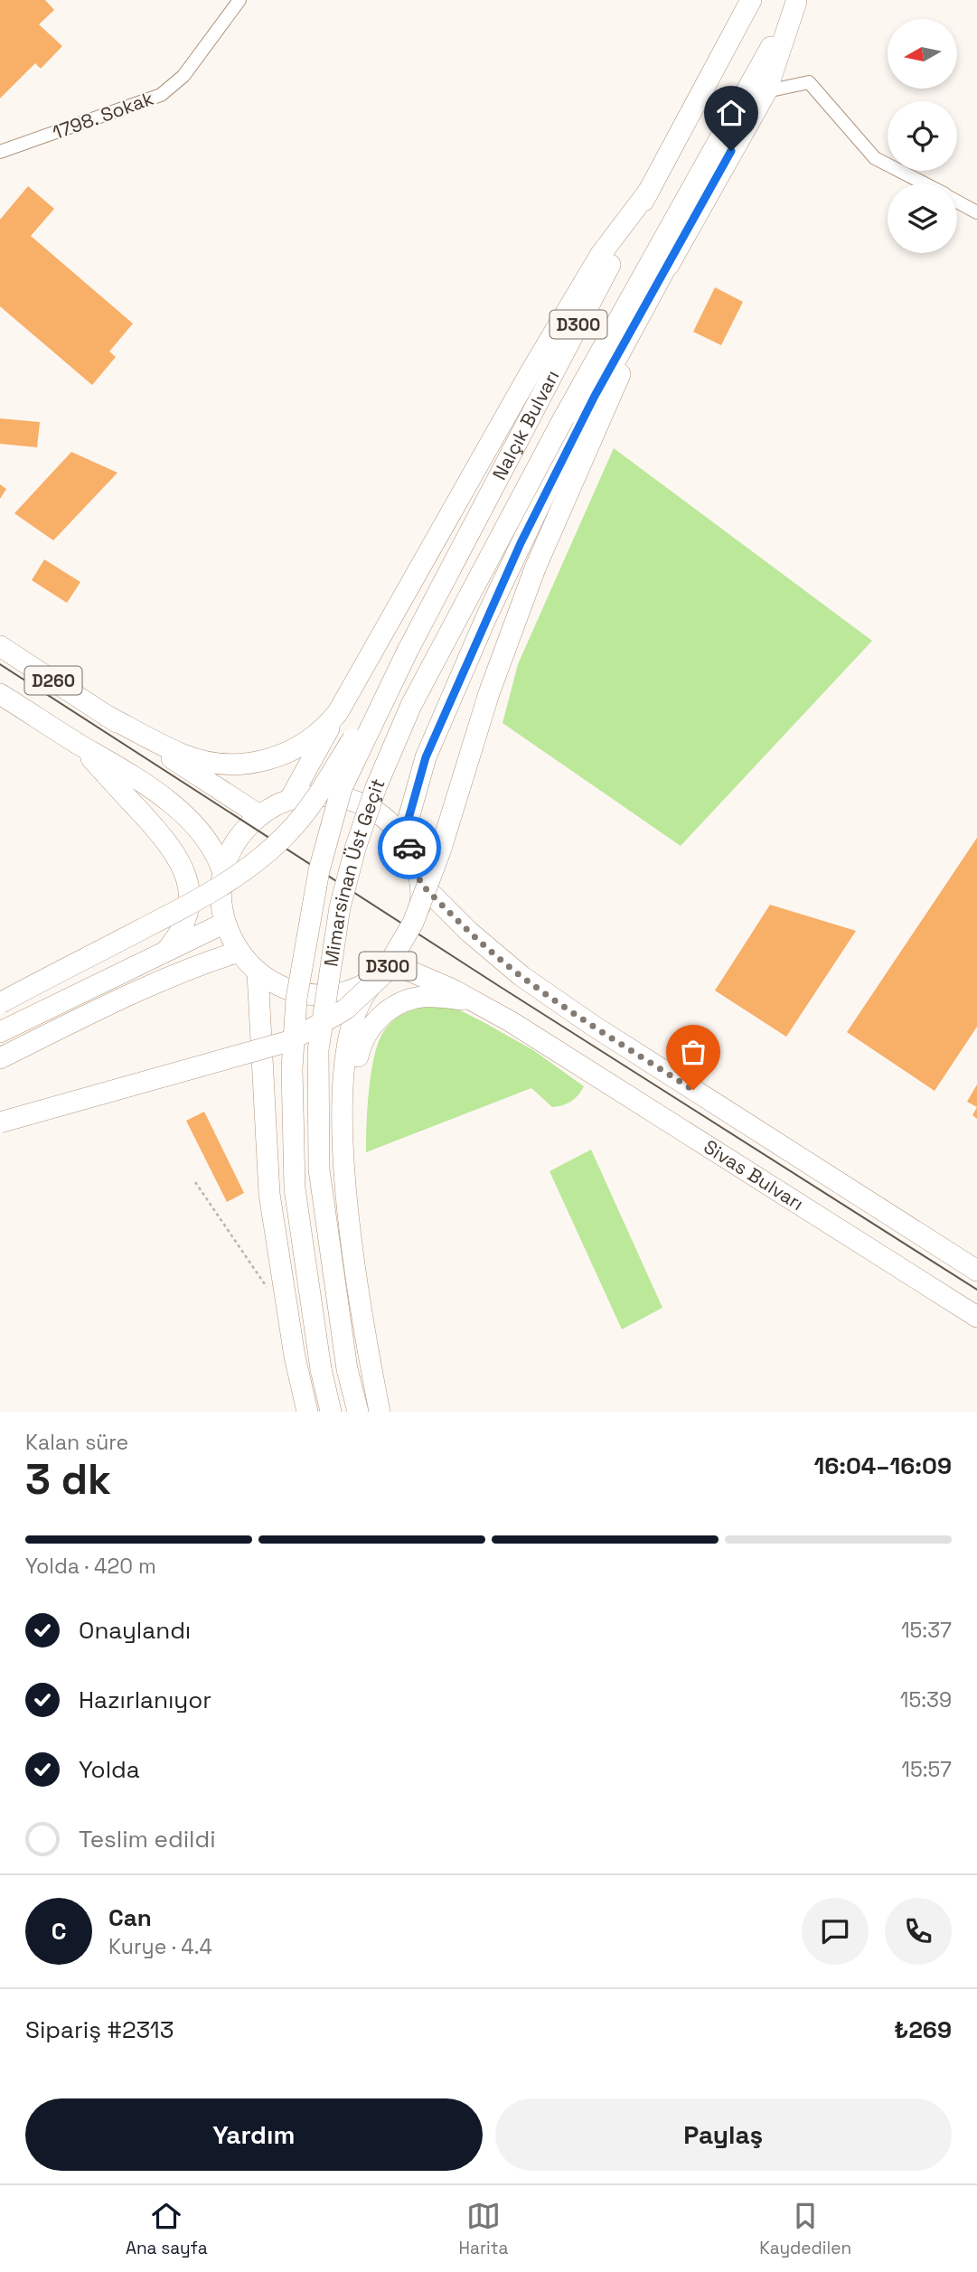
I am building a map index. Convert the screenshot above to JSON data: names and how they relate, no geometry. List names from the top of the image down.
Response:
{
  "streets": {
    "highway": [
      "D300",
      "Nalçık Bulvarı",
      "D260",
      "Mimarsinan Üst Geçit",
      "Sivas Bulvarı"
    ],
    "street": ["1798. Sokak"]
  },
  "crossings": [
    ["D300", "Nalçık Bulvarı"],
    ["D300", "Mimarsinan Üst Geçit"],
    ["Nalçık Bulvarı", "Mimarsinan Üst Geçit"]
  ],
  "north": "left",
  "page": {
    "heading": ["3 dk", "Kalan süre", "16:04–16:09"],
    "panel": [
      "Can",
      "Kurye · 4.4",
      "Sipariş #2313",
      "₺269"
    ],
    "bar": "Yolda · 420 m",
    "list": [
      ["Onaylandı", "15:37"],
      ["Hazırlanıyor", "15:39"],
      ["Yolda", "15:57"],
      "Teslim edildi"
    ],
    "round": "C",
    "buttons": ["Yardım", "Paylaş"],
    "tabs": ["Ana sayfa", "Harita", "Kaydedilen"]
  }
}
